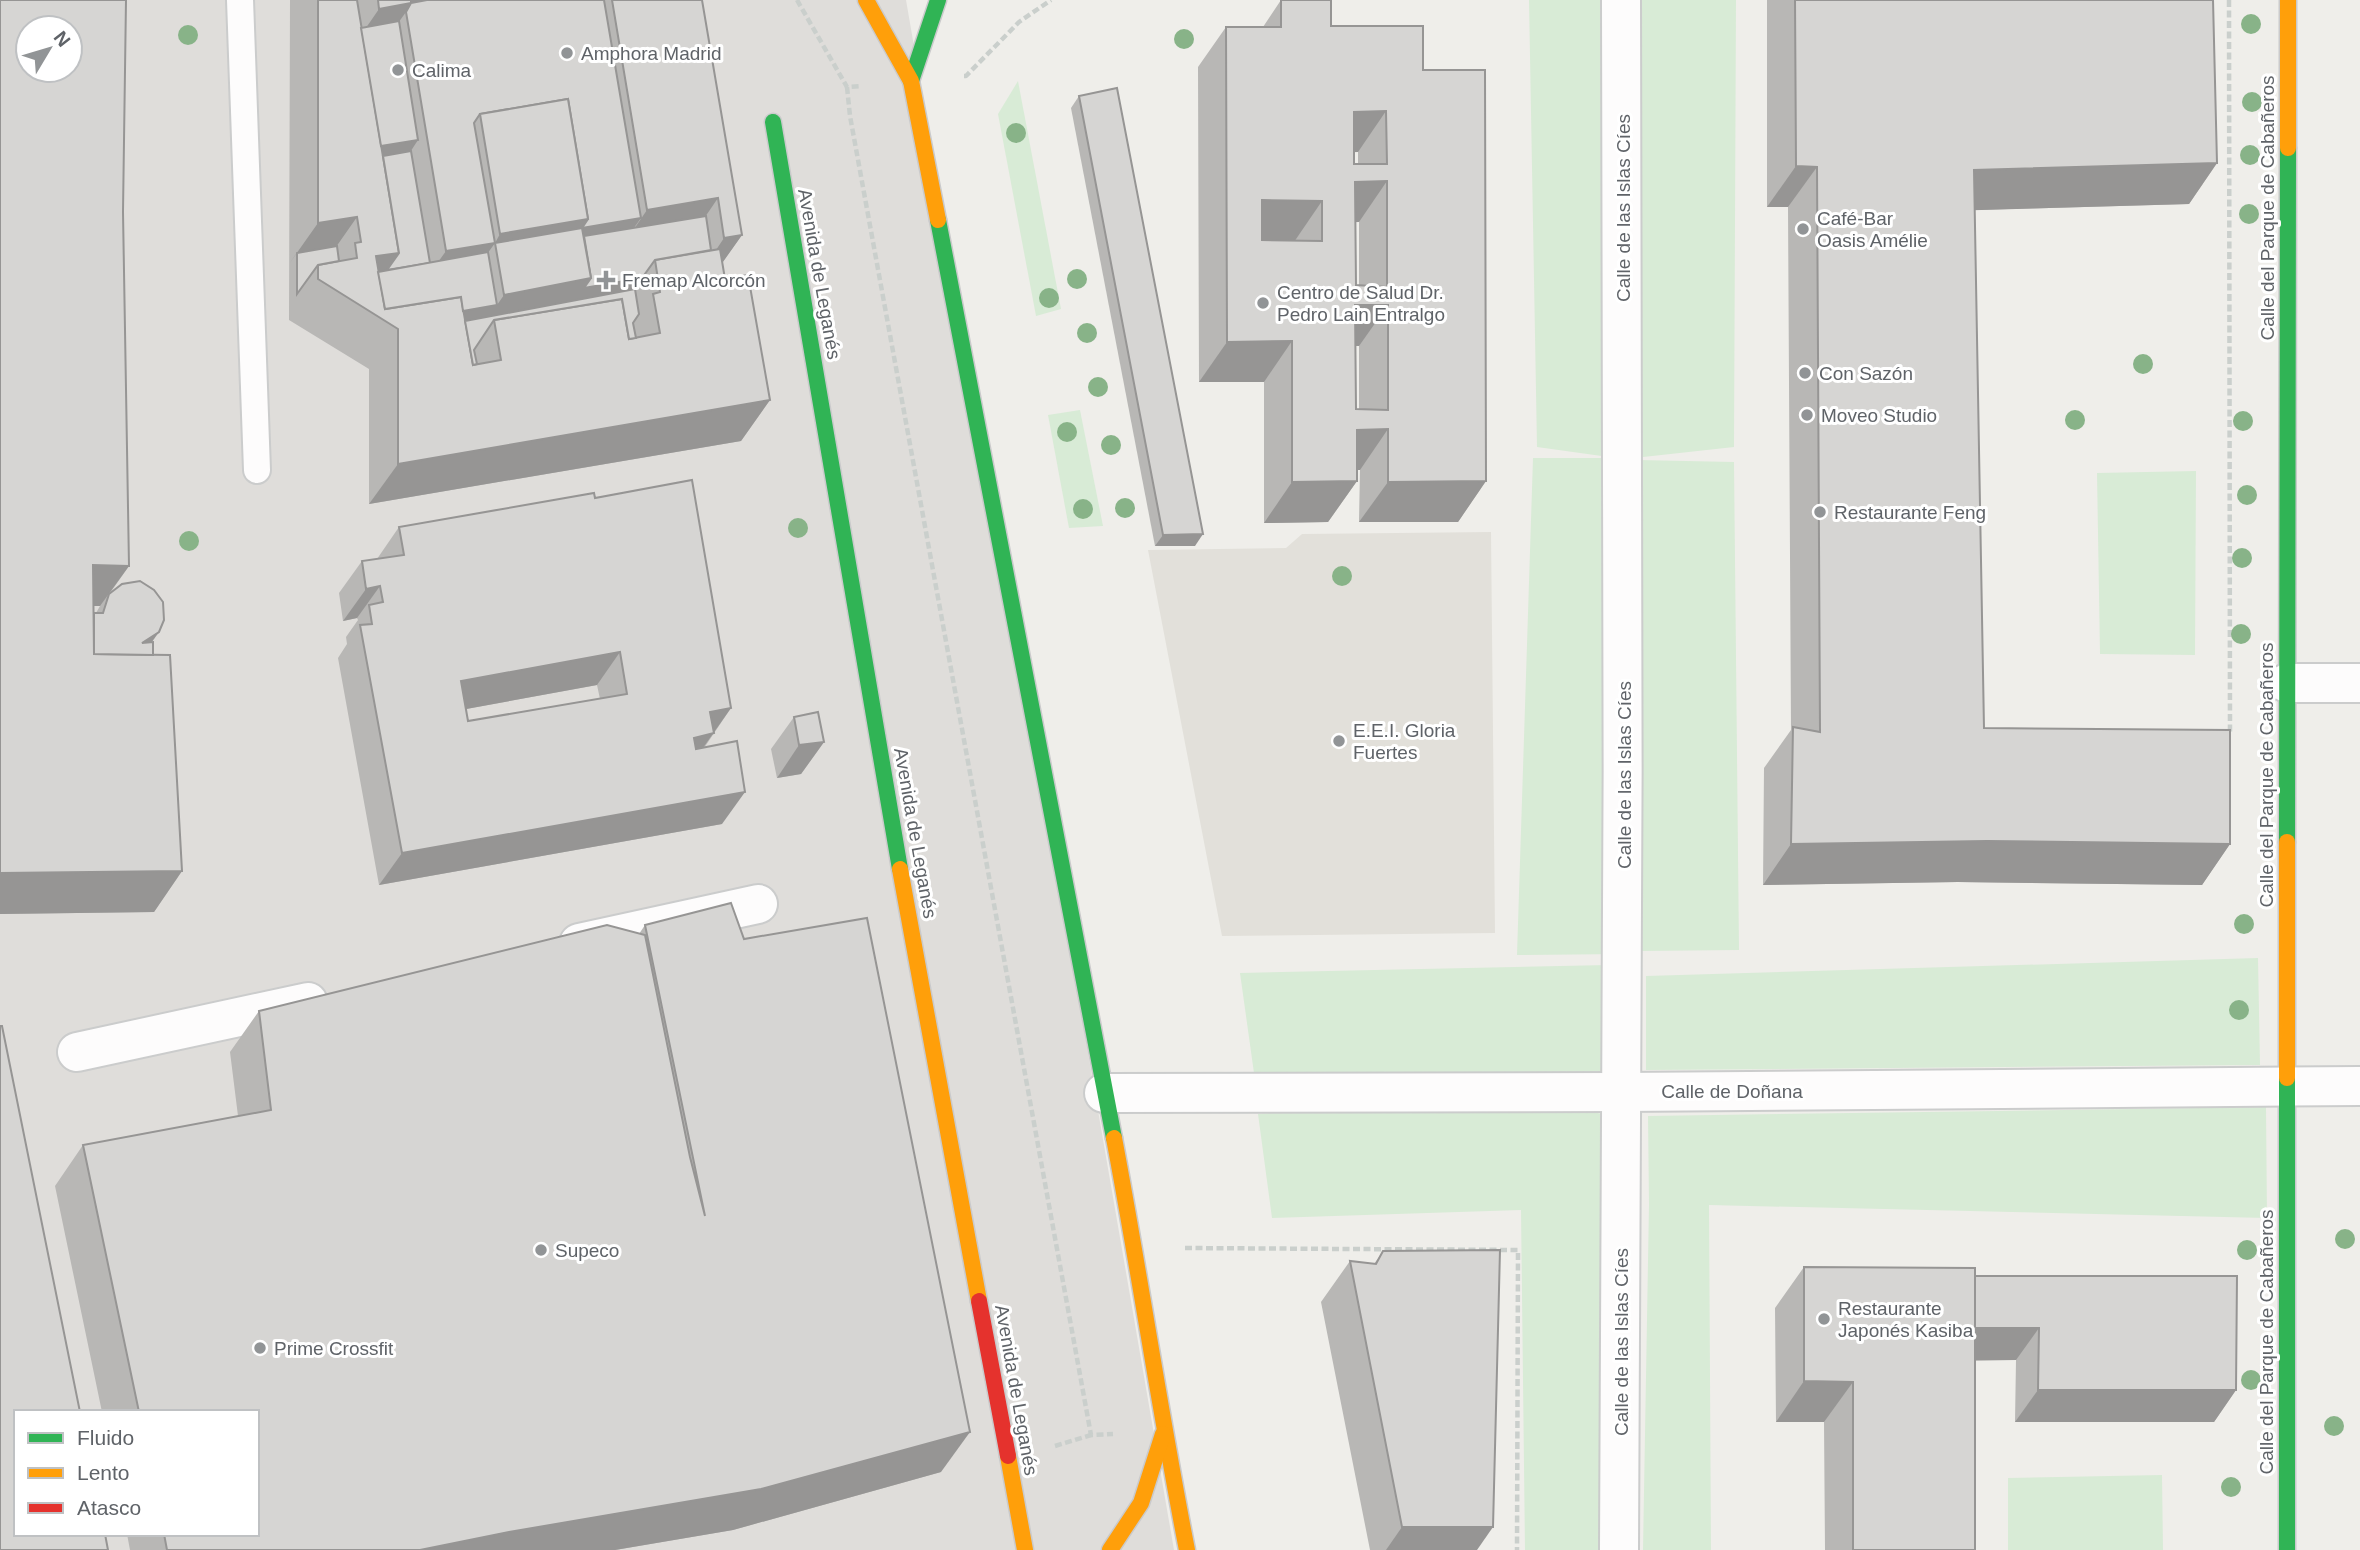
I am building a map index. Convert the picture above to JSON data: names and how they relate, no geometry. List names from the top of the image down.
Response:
{
  "streets": {
    "street": [
      "Calle de las Islas Cíes",
      "Calle del Parque de Cabañeros",
      "Avenida de Leganés",
      "Calle de Doñana"
    ]
  },
  "crossings": [
    ["Calle de las Islas Cíes", "Calle de Doñana"],
    ["Calle del Parque de Cabañeros", "Calle de Doñana"]
  ],
  "places": {
    "other": [
      "Amphora Madrid",
      "Calima",
      "Café-Bar Oasis Amélie",
      "Centro de Salud Dr. Pedro Lain Entralgo",
      "Con Sazón",
      "Moveo Studio",
      "Restaurante Feng",
      "E.E.I. Gloria Fuertes",
      "Supeco",
      "Restaurante Japonés Kasiba",
      "Prime Crossfit"
    ],
    "health": ["Fremap Alcorcón"]
  },
  "legend": ["Fluido", "Lento", "Atasco"],
  "north": "top right"
}
